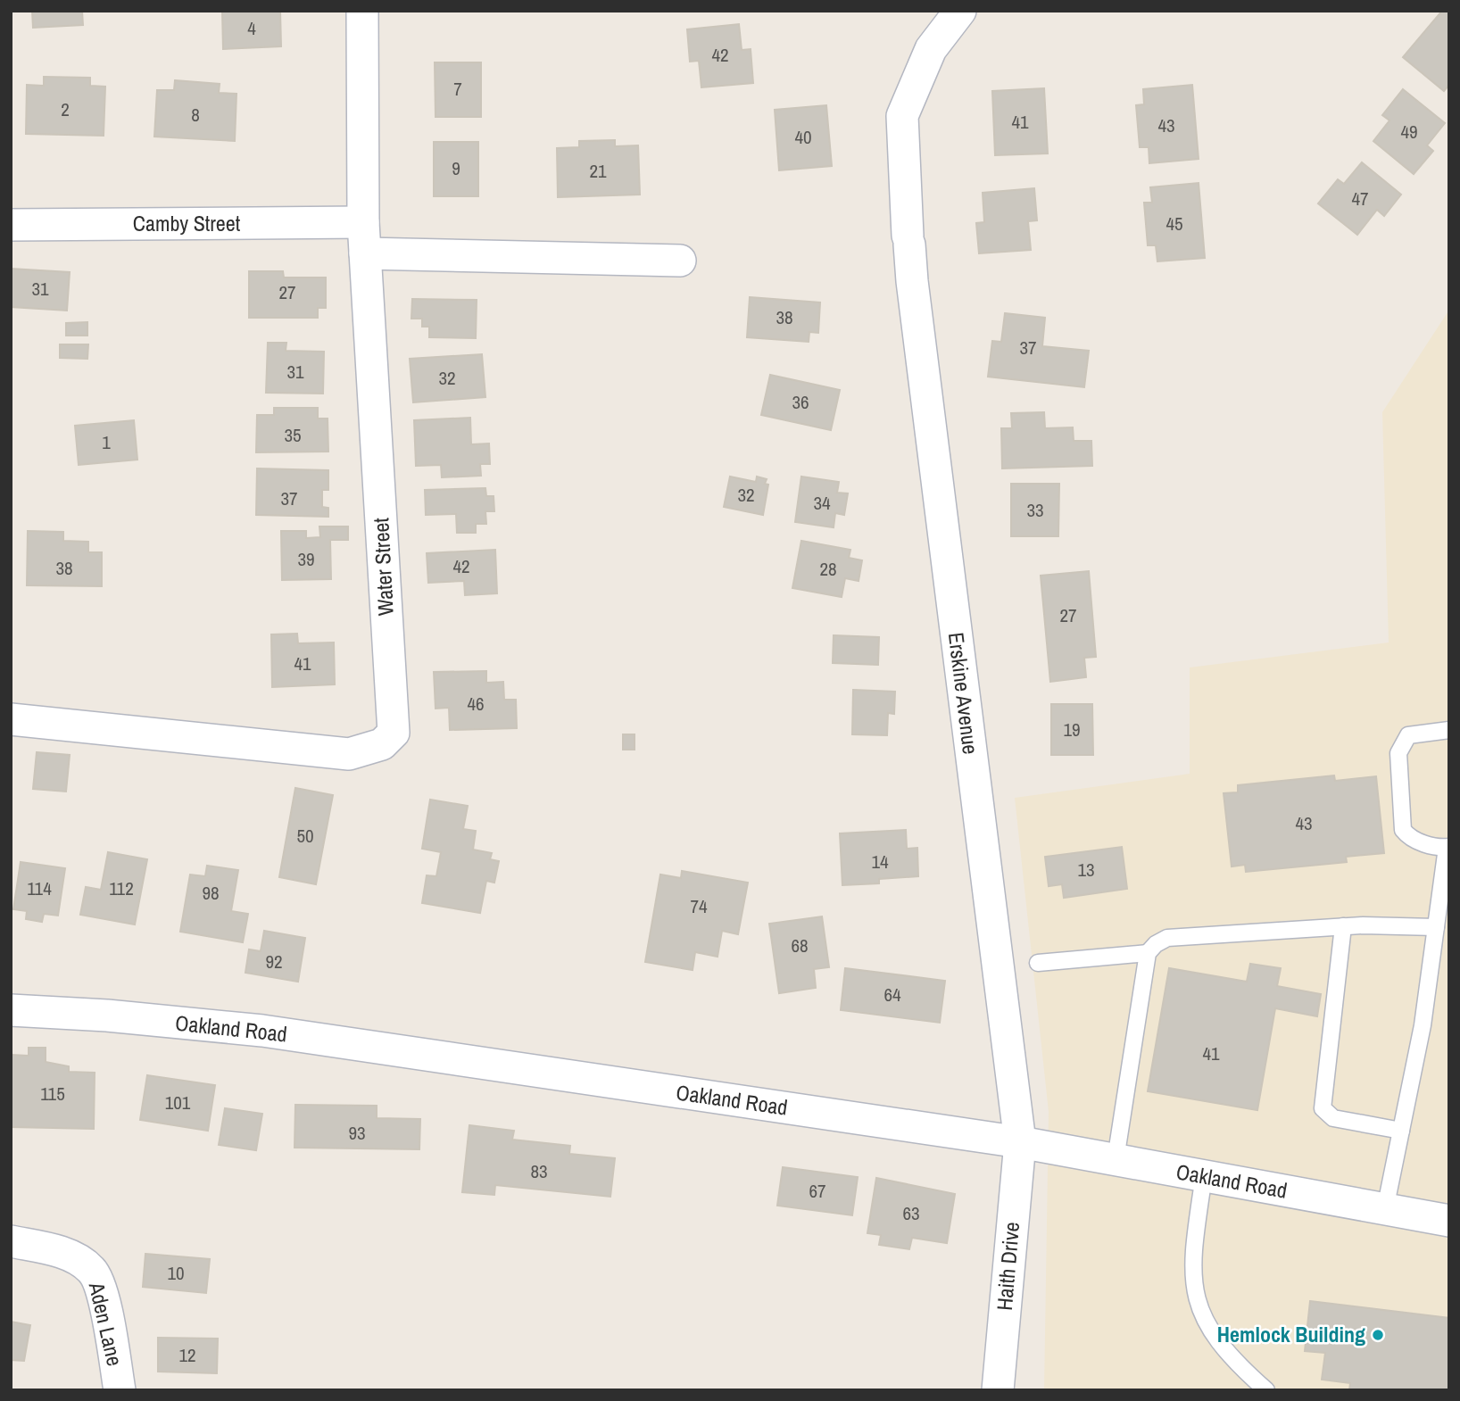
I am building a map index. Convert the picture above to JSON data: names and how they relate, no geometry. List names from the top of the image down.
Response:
{
  "streets": {
    "street": [
      "Camby Street",
      "Water Street",
      "Erskine Avenue",
      "Oakland Road",
      "Haith Drive",
      "Aden Lane"
    ]
  },
  "crossings": [
    ["Camby Street", "Water Street"],
    ["Erskine Avenue", "Oakland Road"],
    ["Erskine Avenue", "Haith Drive"],
    ["Oakland Road", "Haith Drive"]
  ],
  "places": ["Hemlock Building"],
  "house_numbers": [
    "4",
    "42",
    "7",
    "2",
    "8",
    "41",
    "43",
    "49",
    "40",
    "9",
    "21",
    "47",
    "45",
    "31",
    "27",
    "38",
    "37",
    "31",
    "32",
    "36",
    "35",
    "1",
    "32",
    "37",
    "34",
    "33",
    "39",
    "42",
    "38",
    "28",
    "27",
    "41",
    "46",
    "19",
    "43",
    "50",
    "14",
    "13",
    "114",
    "112",
    "98",
    "74",
    "68",
    "92",
    "64",
    "41",
    "115",
    "101",
    "93",
    "83",
    "67",
    "63",
    "10",
    "12"
  ]
}
